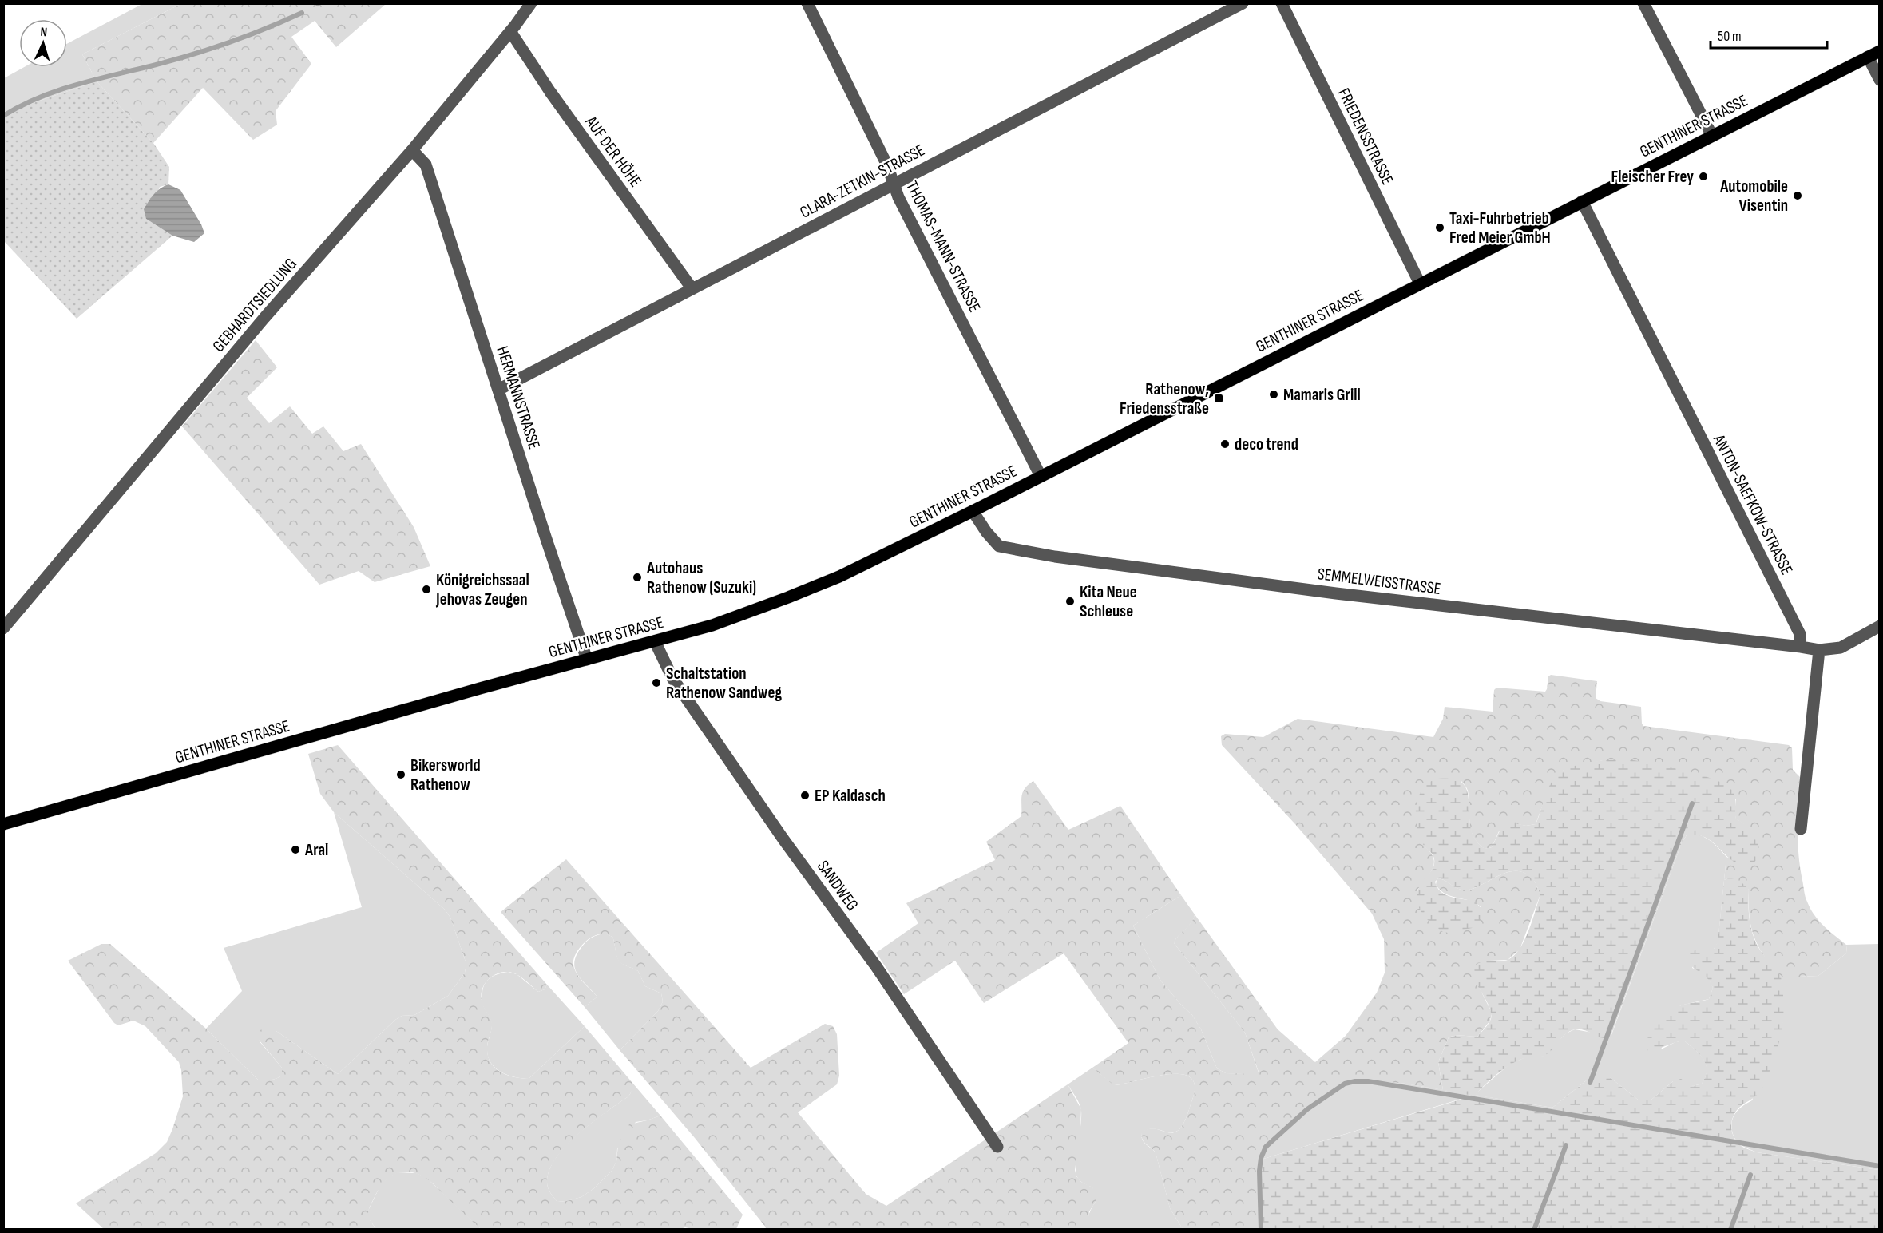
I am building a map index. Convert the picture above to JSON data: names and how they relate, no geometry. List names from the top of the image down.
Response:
{
  "streets": {
    "main road": ["GENTHINER STRASSE"],
    "street": [
      "FRIEDENSSTRASSE",
      "AUF DER HÖHE",
      "CLARA-ZETKIN-STRASSE",
      "THOMAS-MANN-STRASSE",
      "GEBHARDTSIEDLUNG",
      "HERMANNSTRASSE",
      "ANTON-SAEFKOW-STRASSE",
      "SEMMELWEISSTRASSE",
      "SANDWEG"
    ]
  },
  "crossings": [
    ["GENTHINER STRASSE", "FRIEDENSSTRASSE"],
    ["GENTHINER STRASSE", "THOMAS-MANN-STRASSE"],
    ["GENTHINER STRASSE", "HERMANNSTRASSE"],
    ["GENTHINER STRASSE", "ANTON-SAEFKOW-STRASSE"],
    ["GENTHINER STRASSE", "SEMMELWEISSTRASSE"],
    ["GENTHINER STRASSE", "SANDWEG"],
    ["AUF DER HÖHE", "CLARA-ZETKIN-STRASSE"],
    ["AUF DER HÖHE", "GEBHARDTSIEDLUNG"],
    ["CLARA-ZETKIN-STRASSE", "THOMAS-MANN-STRASSE"],
    ["CLARA-ZETKIN-STRASSE", "HERMANNSTRASSE"],
    ["GEBHARDTSIEDLUNG", "HERMANNSTRASSE"],
    ["ANTON-SAEFKOW-STRASSE", "SEMMELWEISSTRASSE"]
  ],
  "places": {
    "other": [
      "Fleischer Frey",
      "Automobile Visentin",
      "Taxi-Fuhrbetrieb Fred Meier GmbH",
      "Mamaris Grill",
      "deco trend",
      "Autohaus Rathenow (Suzuki)",
      "Königreichssaal Jehovas Zeugen",
      "Kita Neue Schleuse",
      "Schaltstation Rathenow Sandweg",
      "Bikersworld Rathenow",
      "EP Kaldasch",
      "Aral"
    ],
    "transit": ["Rathenow, Friedensstraße"]
  },
  "scale_bar": "50 m",
  "north": "top"
}
